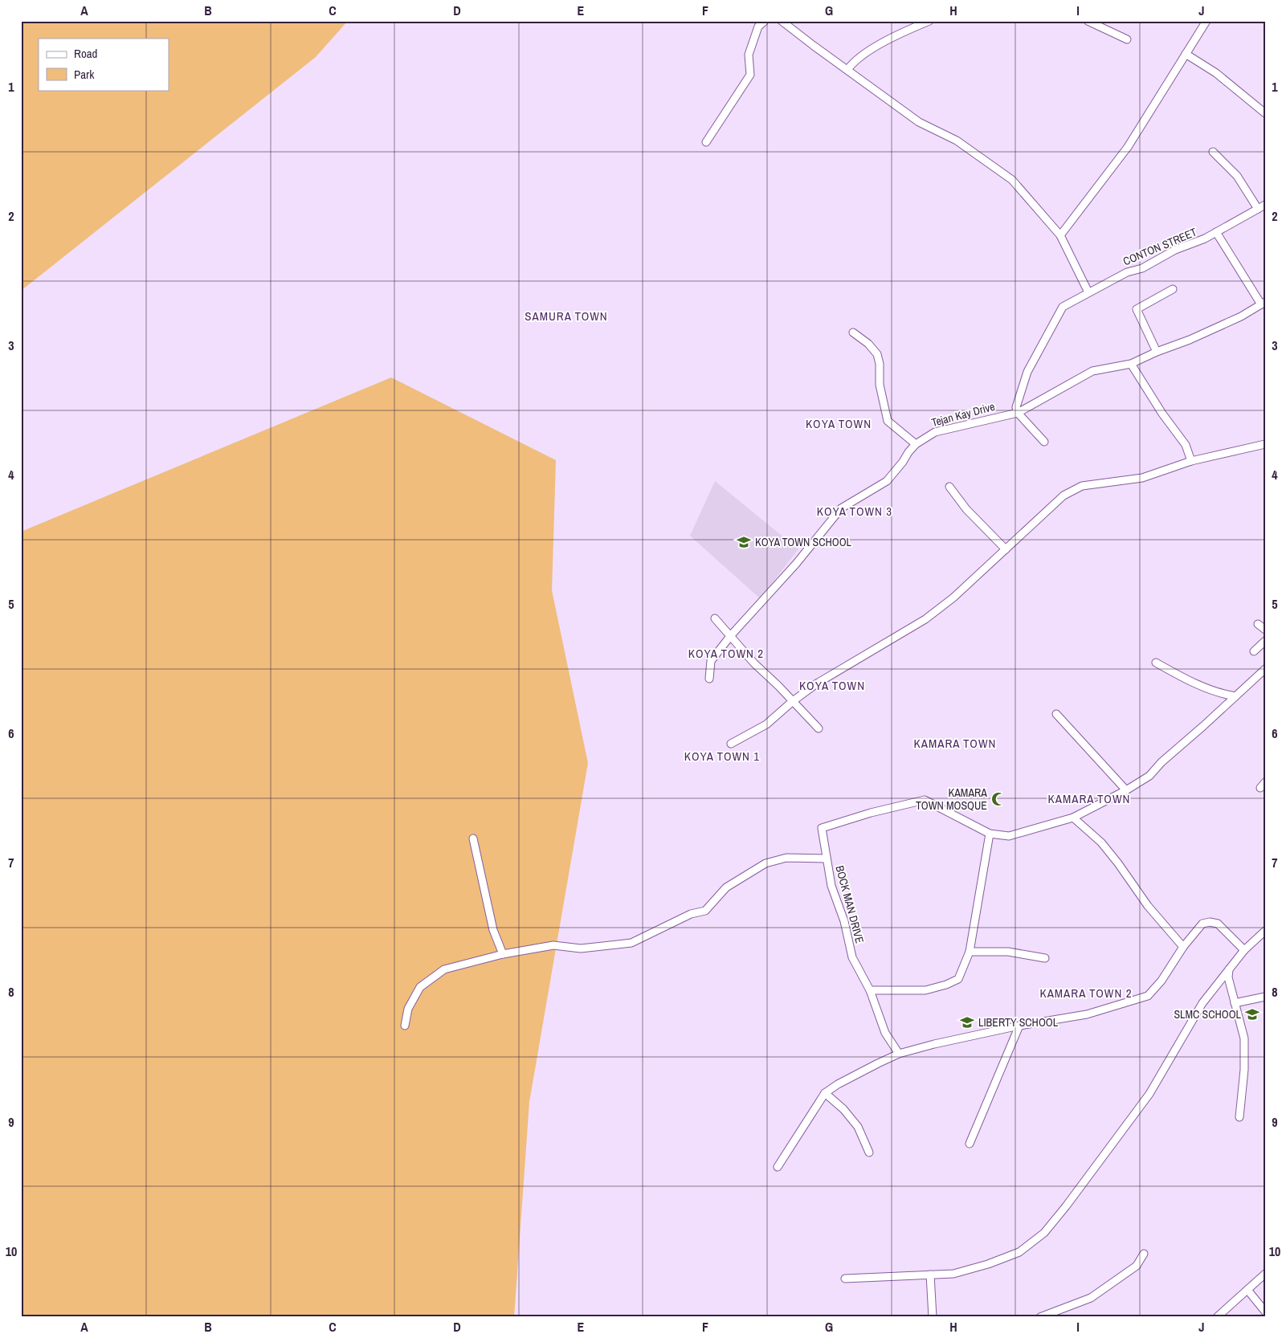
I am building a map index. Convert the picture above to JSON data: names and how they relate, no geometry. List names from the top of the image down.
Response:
{
  "streets": {
    "street": ["CONTON STREET", "Tejan Kay Drive", "BOCK MAN DRIVE"]
  },
  "crossings": [
    ["CONTON STREET", "Tejan Kay Drive"]
  ],
  "districts": [
    "SAMURA TOWN",
    "KOYA TOWN",
    "KOYA TOWN 3",
    "KOYA TOWN 2",
    "KOYA TOWN",
    "KAMARA TOWN",
    "KOYA TOWN 1",
    "KAMARA TOWN",
    "KAMARA TOWN 2"
  ],
  "places": {
    "school or university": ["KOYA TOWN SCHOOL", "SLMC SCHOOL", "LIBERTY SCHOOL"],
    "mosque": ["KAMARA TOWN MOSQUE"]
  },
  "legend": ["Road", "Park"],
  "grid": {
    "columns": [
      "A",
      "B",
      "C",
      "D",
      "E",
      "F",
      "G",
      "H",
      "I",
      "J"
    ],
    "rows": [
      "1",
      "2",
      "3",
      "4",
      "5",
      "6",
      "7",
      "8",
      "9",
      "10"
    ]
  }
}
